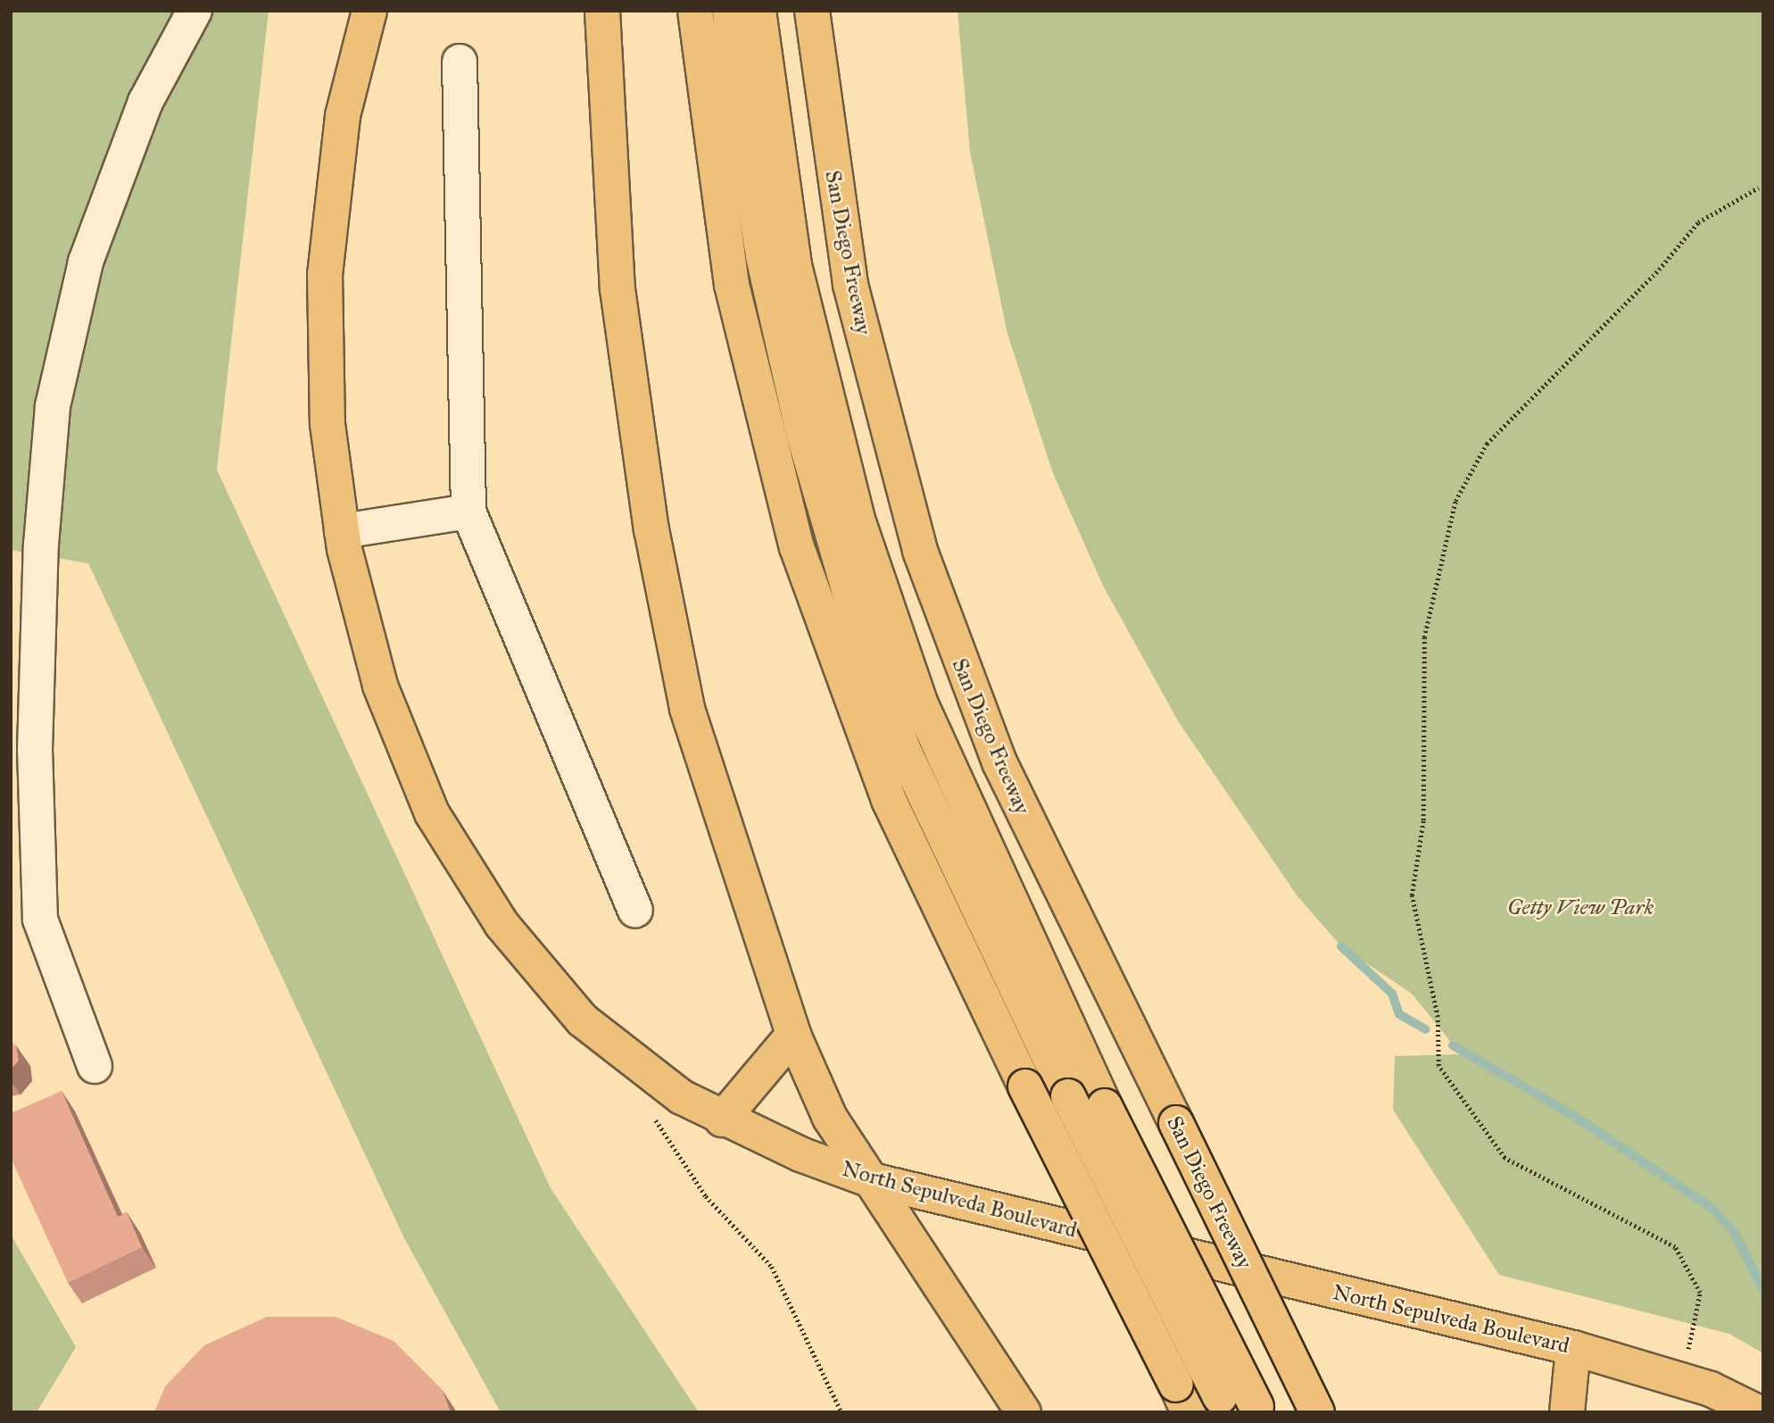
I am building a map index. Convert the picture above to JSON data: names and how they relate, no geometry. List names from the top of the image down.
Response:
{
  "streets": {
    "main road": ["San Diego Freeway", "North Sepulveda Boulevard"]
  },
  "parks": ["Getty View Park"]
}
